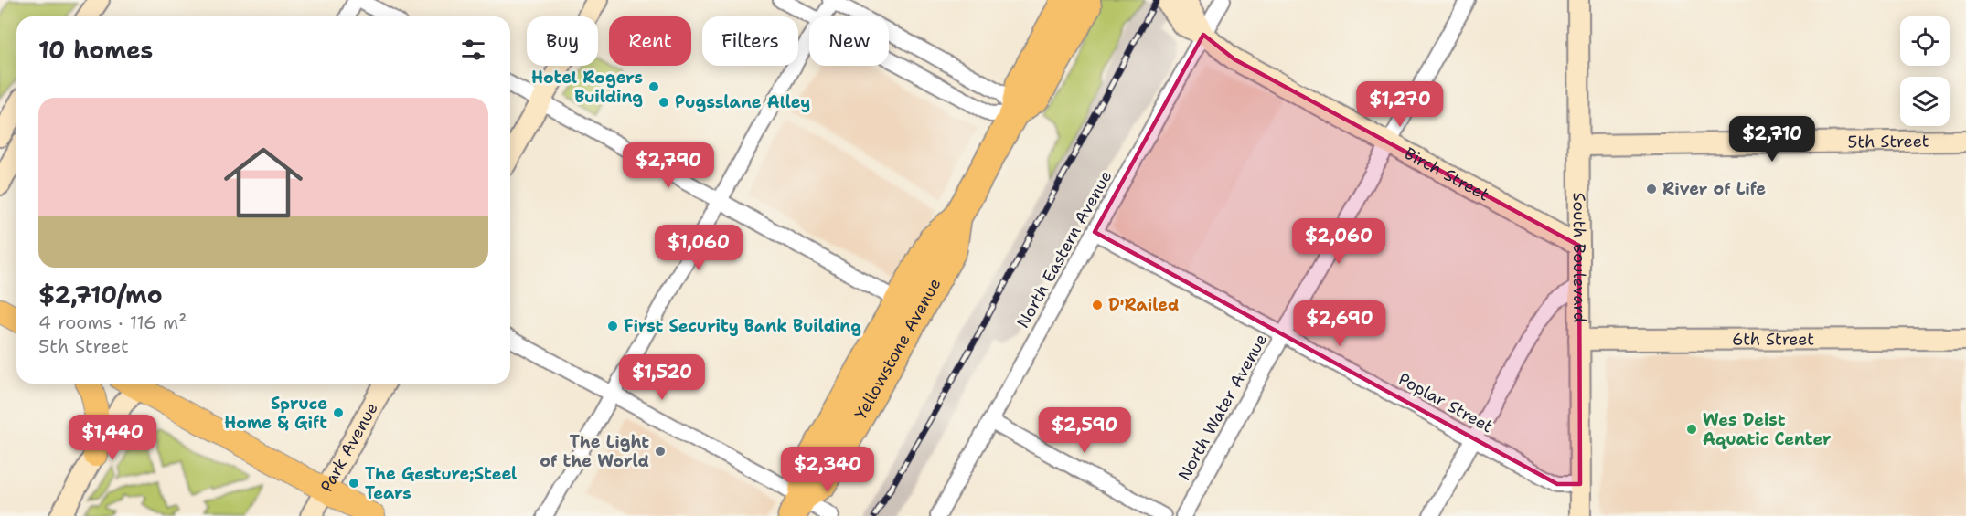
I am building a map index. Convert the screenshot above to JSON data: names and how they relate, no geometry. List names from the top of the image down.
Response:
{
  "streets": {
    "highway": ["Yellowstone Avenue"],
    "street": [
      "5th Street",
      "Birch Street",
      "North Eastern Avenue",
      "South Boulevard",
      "6th Street",
      "Poplar Street",
      "North Water Avenue",
      "Park Avenue"
    ]
  },
  "crossings": [
    ["5th Street", "South Boulevard"],
    ["Birch Street", "North Eastern Avenue"],
    ["Birch Street", "South Boulevard"],
    ["Birch Street", "North Water Avenue"],
    ["North Eastern Avenue", "Poplar Street"],
    ["South Boulevard", "6th Street"],
    ["South Boulevard", "Poplar Street"],
    ["Poplar Street", "North Water Avenue"]
  ],
  "places": [
    "Hotel Rogers Building",
    "Pugsslane Alley",
    "River of Life",
    "D'Railed",
    "First Security Bank Building",
    "Spruce Home & Gift",
    "Wes Deist Aquatic Center",
    "The Light of the World",
    "The Gesture;Steel Tears"
  ],
  "page": {
    "chip": [
      "Buy",
      "Rent",
      "Filters",
      "New"
    ],
    "heading": "10 homes",
    "price": [
      "$1,270",
      "$2,710",
      "$2,790",
      "$2,060",
      "$1,060",
      "$2,690",
      "$1,520",
      "$2,590",
      "$1,440",
      "$2,340"
    ],
    "list": [
      {
        "name": "$2,710/mo",
        "note": "4 rooms · 116 m² · 5th Street"
      }
    ]
  }
}
